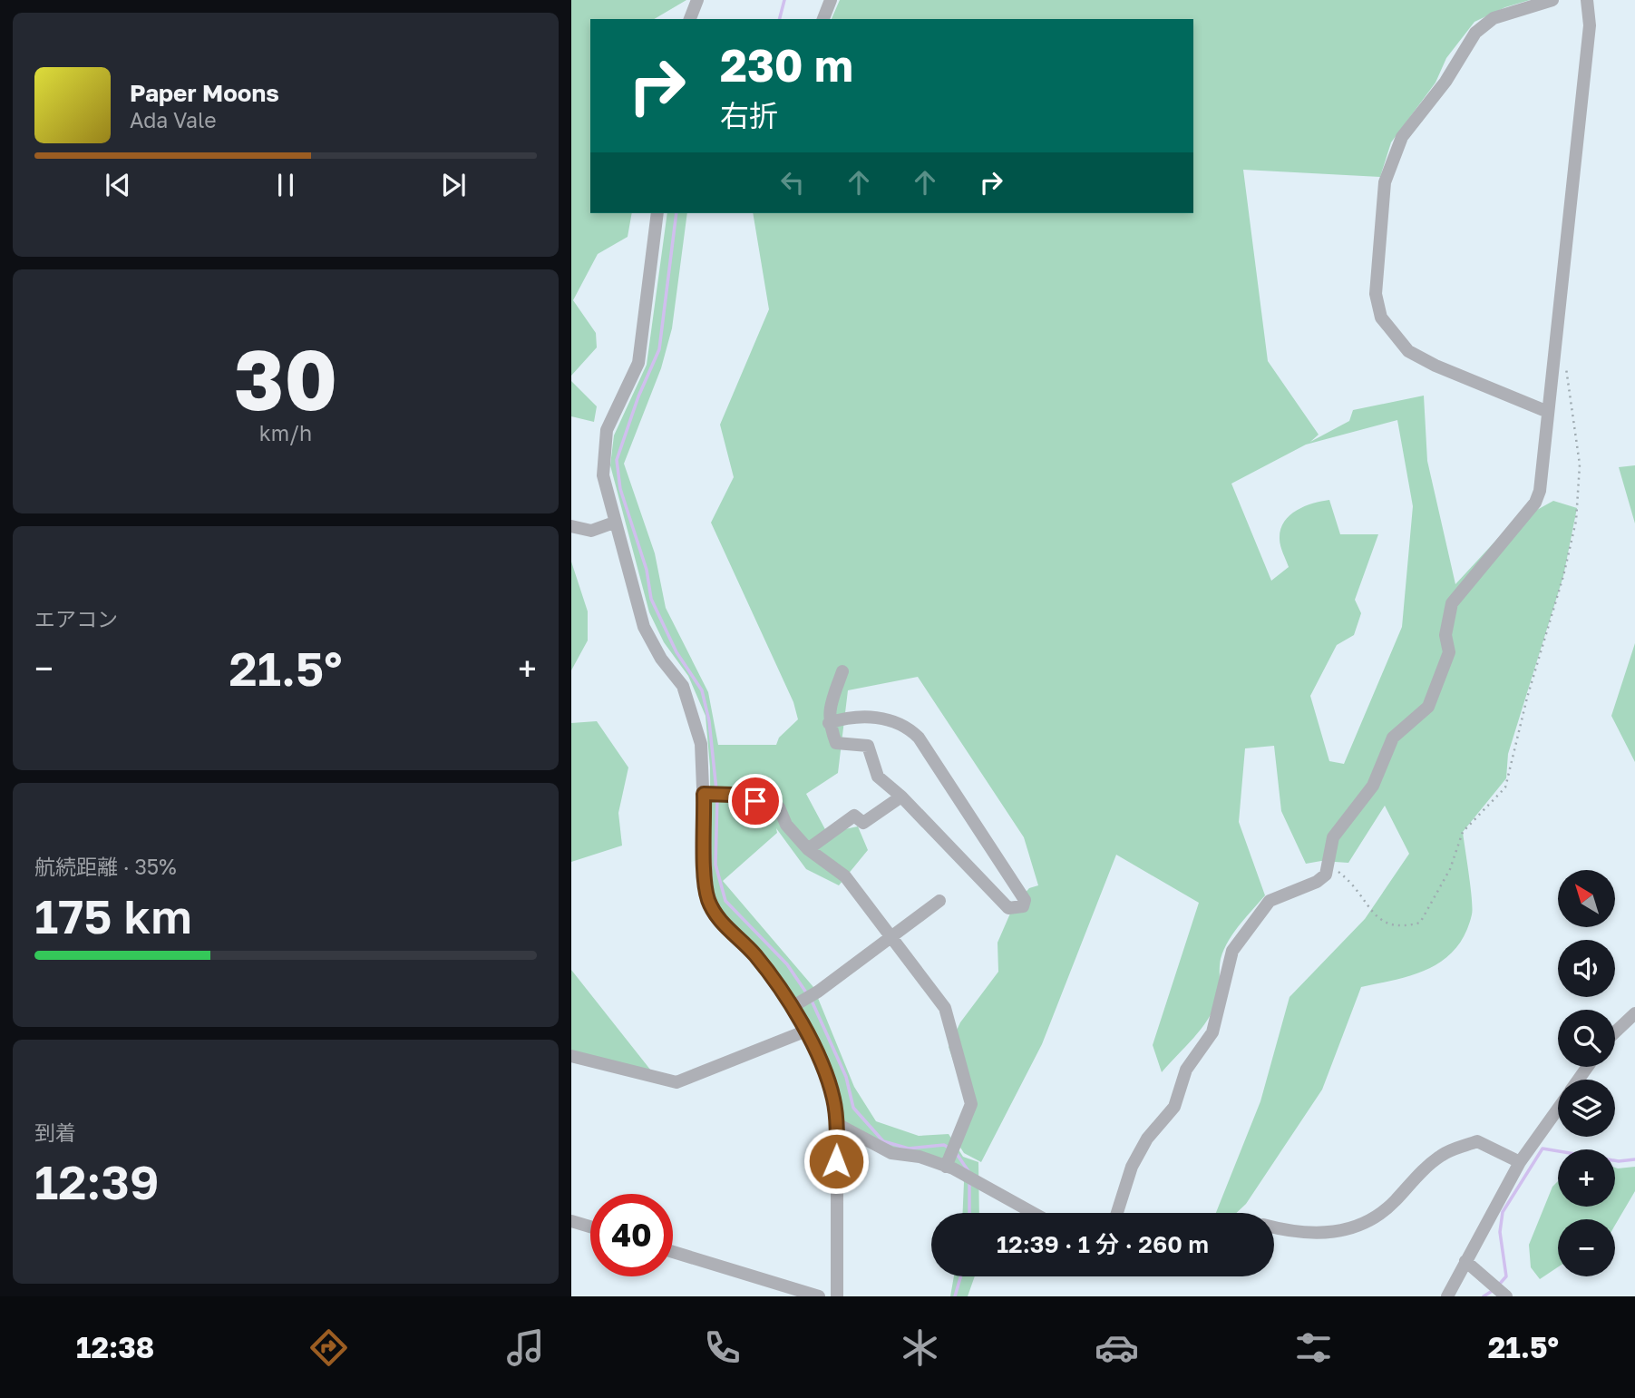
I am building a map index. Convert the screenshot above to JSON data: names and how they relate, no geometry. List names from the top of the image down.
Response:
{
  "north": "top left",
  "page": {
    "turn": ["230 m", "右折"],
    "song": ["Paper Moons", "Ada Vale"],
    "tile": [
      ["30", "km/h"],
      "エアコン",
      ["航続距離 · 35%", "175 km"],
      ["到着", "12:39"]
    ],
    "heat": ["−", "21.5°", "+"],
    "map_buttons": ["+", "−"],
    "limit": "40",
    "trip": "12:39 · 1 分 · 260 m",
    "tabs": ["12:38", "21.5°"]
  }
}
